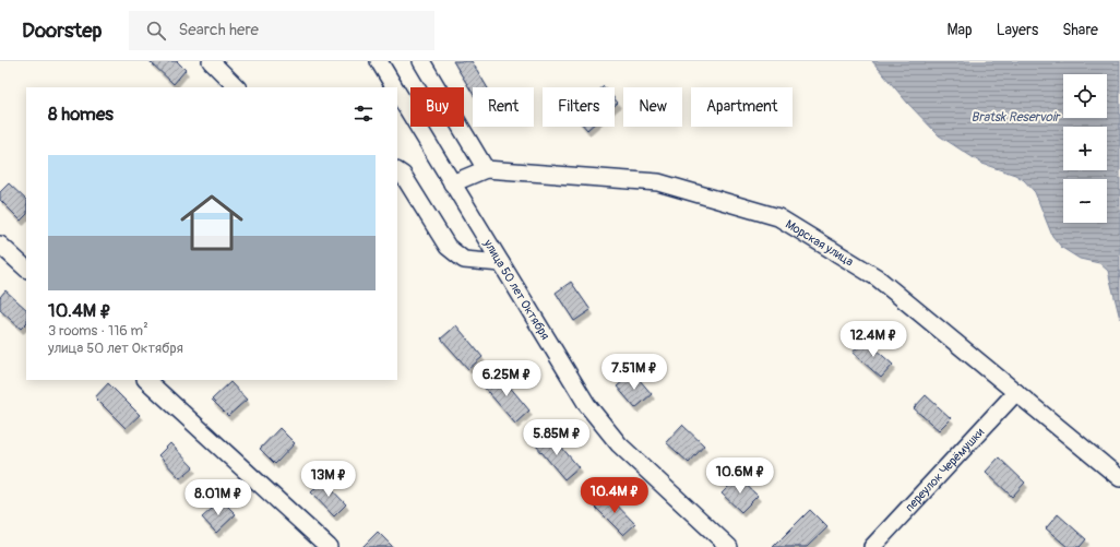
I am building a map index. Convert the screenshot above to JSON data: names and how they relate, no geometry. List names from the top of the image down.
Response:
{
  "streets": {
    "street": ["Морская улица", "улица 50 лет Октября", "переулок Черёмушки"]
  },
  "crossings": [
    ["Морская улица", "улица 50 лет Октября"],
    ["Морская улица", "переулок Черёмушки"]
  ],
  "water": ["Bratsk Reservoir"],
  "page": {
    "header": "Doorstep",
    "search": "Search here",
    "nav": ["Map", "Layers", "Share"],
    "map_buttons": ["+", "−"],
    "chip": [
      "Buy",
      "Rent",
      "Filters",
      "New",
      "Apartment"
    ],
    "heading": "8 homes",
    "list": [
      {
        "name": "10.4M ₽",
        "note": "3 rooms · 116 m² · улица 50 лет Октября"
      }
    ],
    "price": [
      "12.4M ₽",
      "7.51M ₽",
      "6.25M ₽",
      "5.85M ₽",
      "10.6M ₽",
      "13M ₽",
      "10.4M ₽",
      "8.01M ₽"
    ]
  }
}
